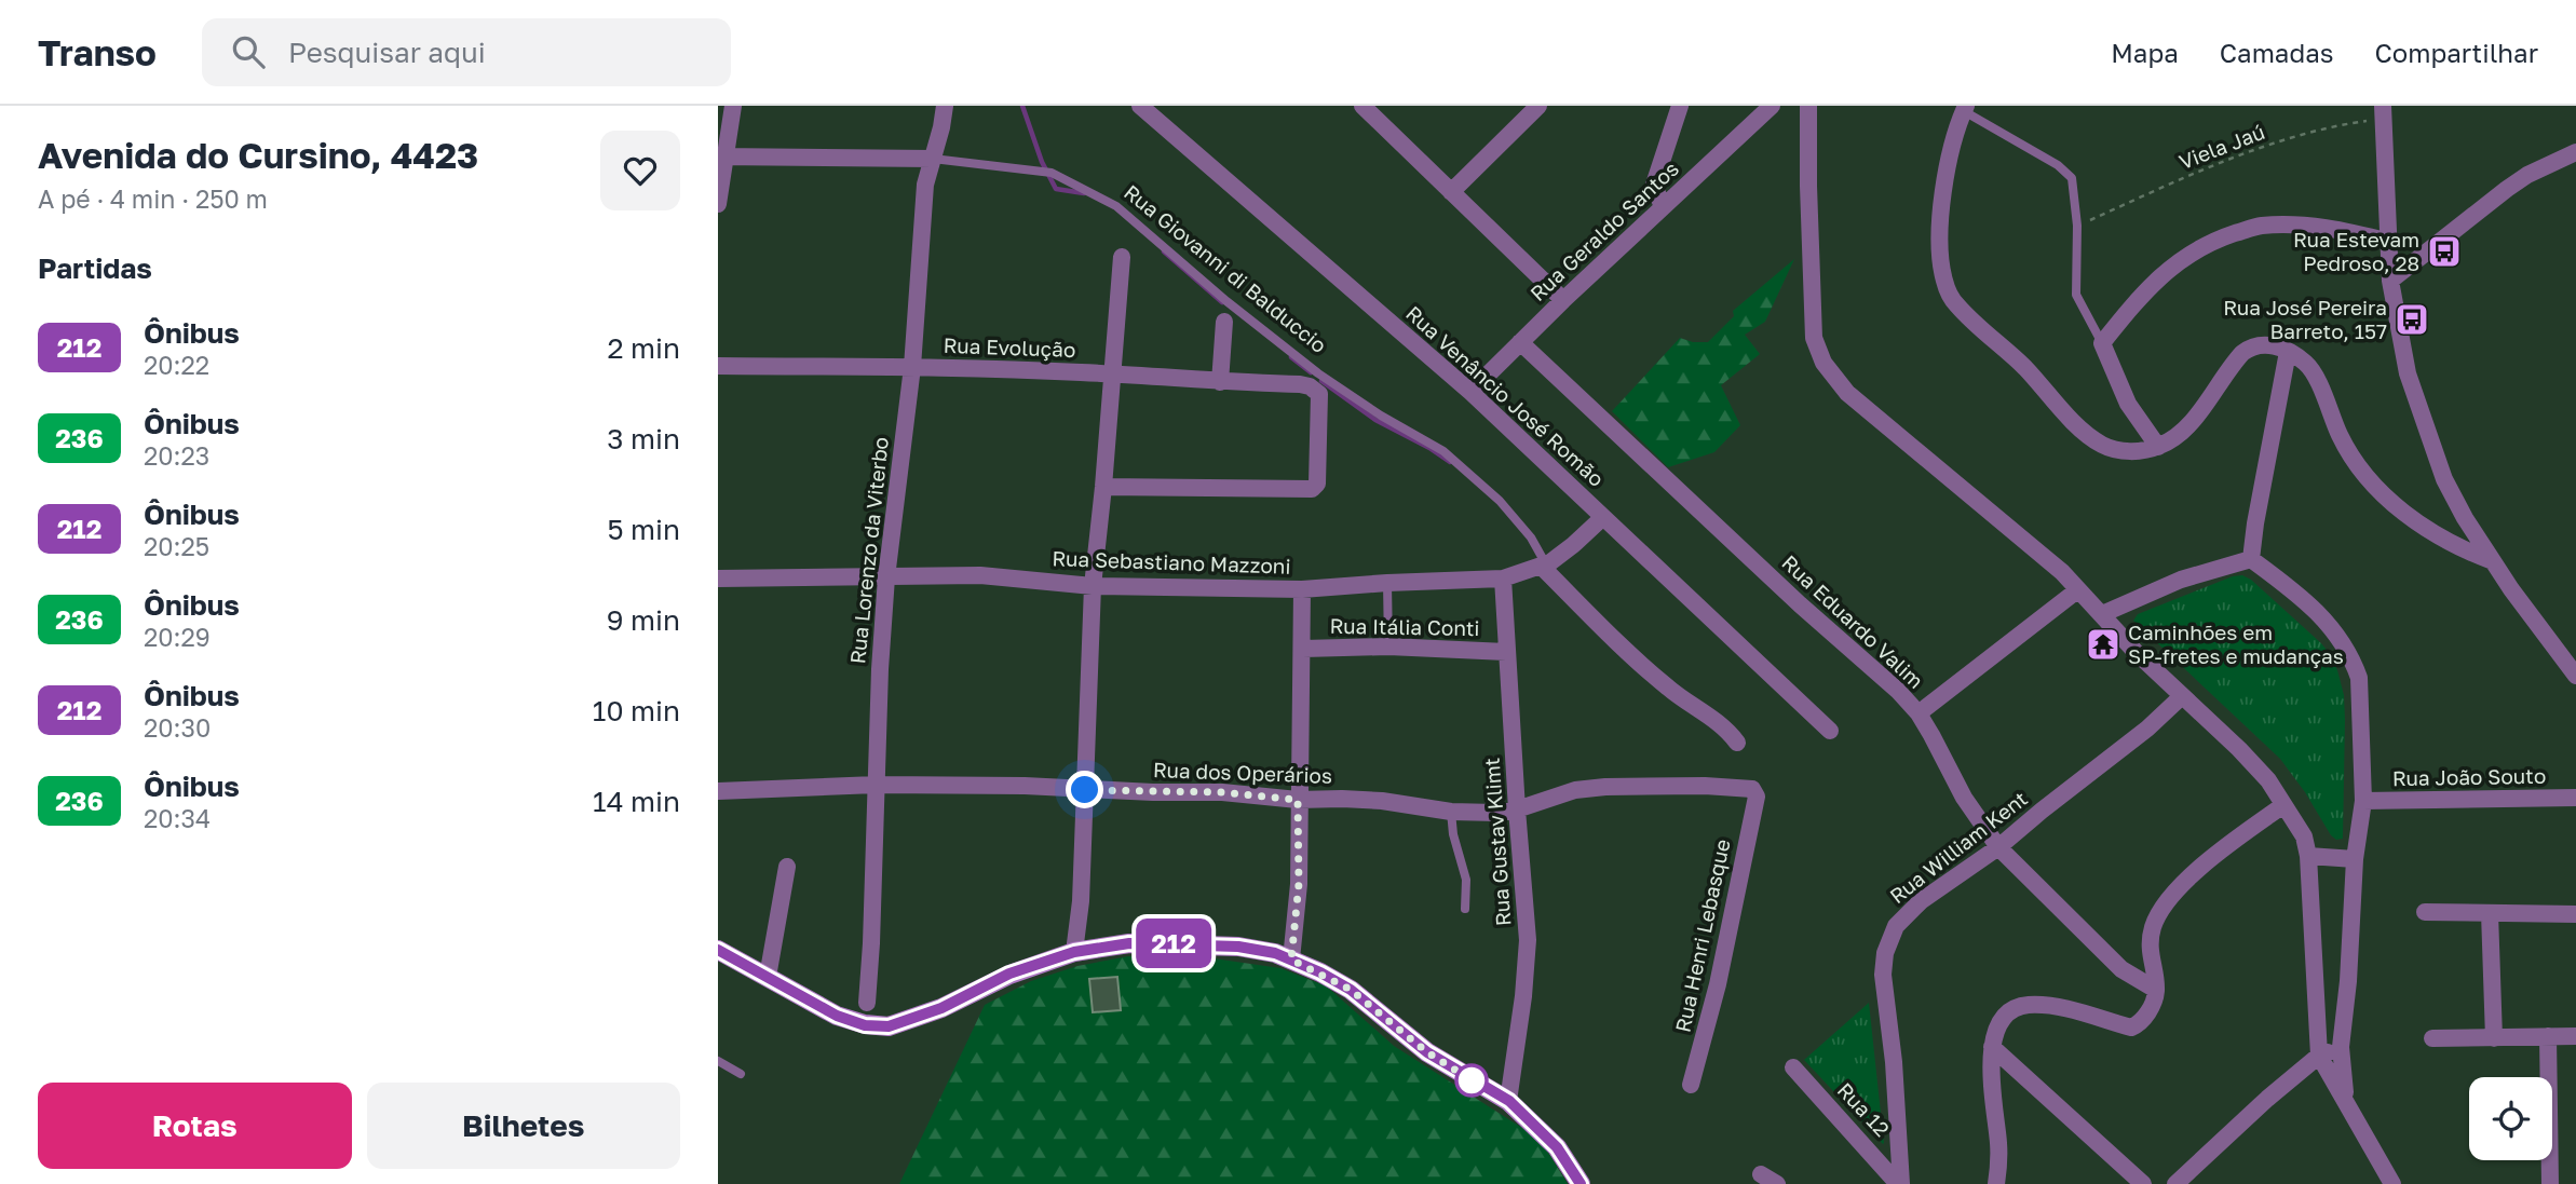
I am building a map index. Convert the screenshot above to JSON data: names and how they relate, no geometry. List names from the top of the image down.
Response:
{
  "streets": {
    "street": [
      "Rua Geraldo Santos",
      "Rua Giovanni di Balduccio",
      "Rua Evolução",
      "Rua Venâncio José Romão",
      "Rua Lorenzo da Viterbo",
      "Rua Sebastiano Mazzoni",
      "Rua Eduardo Valim",
      "Rua Itália Conti",
      "Rua dos Operários",
      "Rua João Souto",
      "Rua Gustav Klimt",
      "Rua William Kent",
      "Rua Henri Lebasque",
      "Rua 12"
    ],
    "path": ["Viela Jaú"]
  },
  "crossings": [
    ["Rua Geraldo Santos", "Rua Venâncio José Romão"],
    ["Rua Geraldo Santos", "Rua Eduardo Valim"],
    ["Rua Giovanni di Balduccio", "Rua Evolução"],
    ["Rua Giovanni di Balduccio", "Rua Lorenzo da Viterbo"],
    ["Rua Giovanni di Balduccio", "Rua Sebastiano Mazzoni"],
    ["Rua Evolução", "Rua Lorenzo da Viterbo"],
    ["Rua Venâncio José Romão", "Rua Sebastiano Mazzoni"],
    ["Rua Lorenzo da Viterbo", "Rua Sebastiano Mazzoni"],
    ["Rua Lorenzo da Viterbo", "Rua dos Operários"],
    ["Rua Sebastiano Mazzoni", "Rua Gustav Klimt"],
    ["Rua Eduardo Valim", "Rua William Kent"],
    ["Rua Itália Conti", "Rua Gustav Klimt"],
    ["Rua dos Operários", "Rua Gustav Klimt"],
    ["Rua dos Operários", "Rua Henri Lebasque"],
    ["Rua William Kent", "Rua 12"]
  ],
  "places": {
    "bus stop": ["Rua Estevam Pedroso, 28", "Rua José Pereira Barreto, 157"],
    "temple": ["Caminhões em SP-fretes e mudanças"]
  },
  "lines": ["bus line 212"],
  "page": {
    "header": "Transo",
    "search": "Pesquisar aqui",
    "nav": ["Mapa", "Camadas", "Compartilhar"],
    "heading": [
      ["Avenida do Cursino, 4423", "A pé · 4 min · 250 m"],
      "Partidas"
    ],
    "on_map": "212",
    "list": [
      {
        "mark": "212",
        "name": "Ônibus",
        "note": "20:22",
        "value": "2 min"
      },
      {
        "mark": "236",
        "name": "Ônibus",
        "note": "20:23",
        "value": "3 min"
      },
      {
        "mark": "212",
        "name": "Ônibus",
        "note": "20:25",
        "value": "5 min"
      },
      {
        "mark": "236",
        "name": "Ônibus",
        "note": "20:29",
        "value": "9 min"
      },
      {
        "mark": "212",
        "name": "Ônibus",
        "note": "20:30",
        "value": "10 min"
      },
      {
        "mark": "236",
        "name": "Ônibus",
        "note": "20:34",
        "value": "14 min"
      }
    ],
    "buttons": ["Rotas", "Bilhetes"]
  }
}
